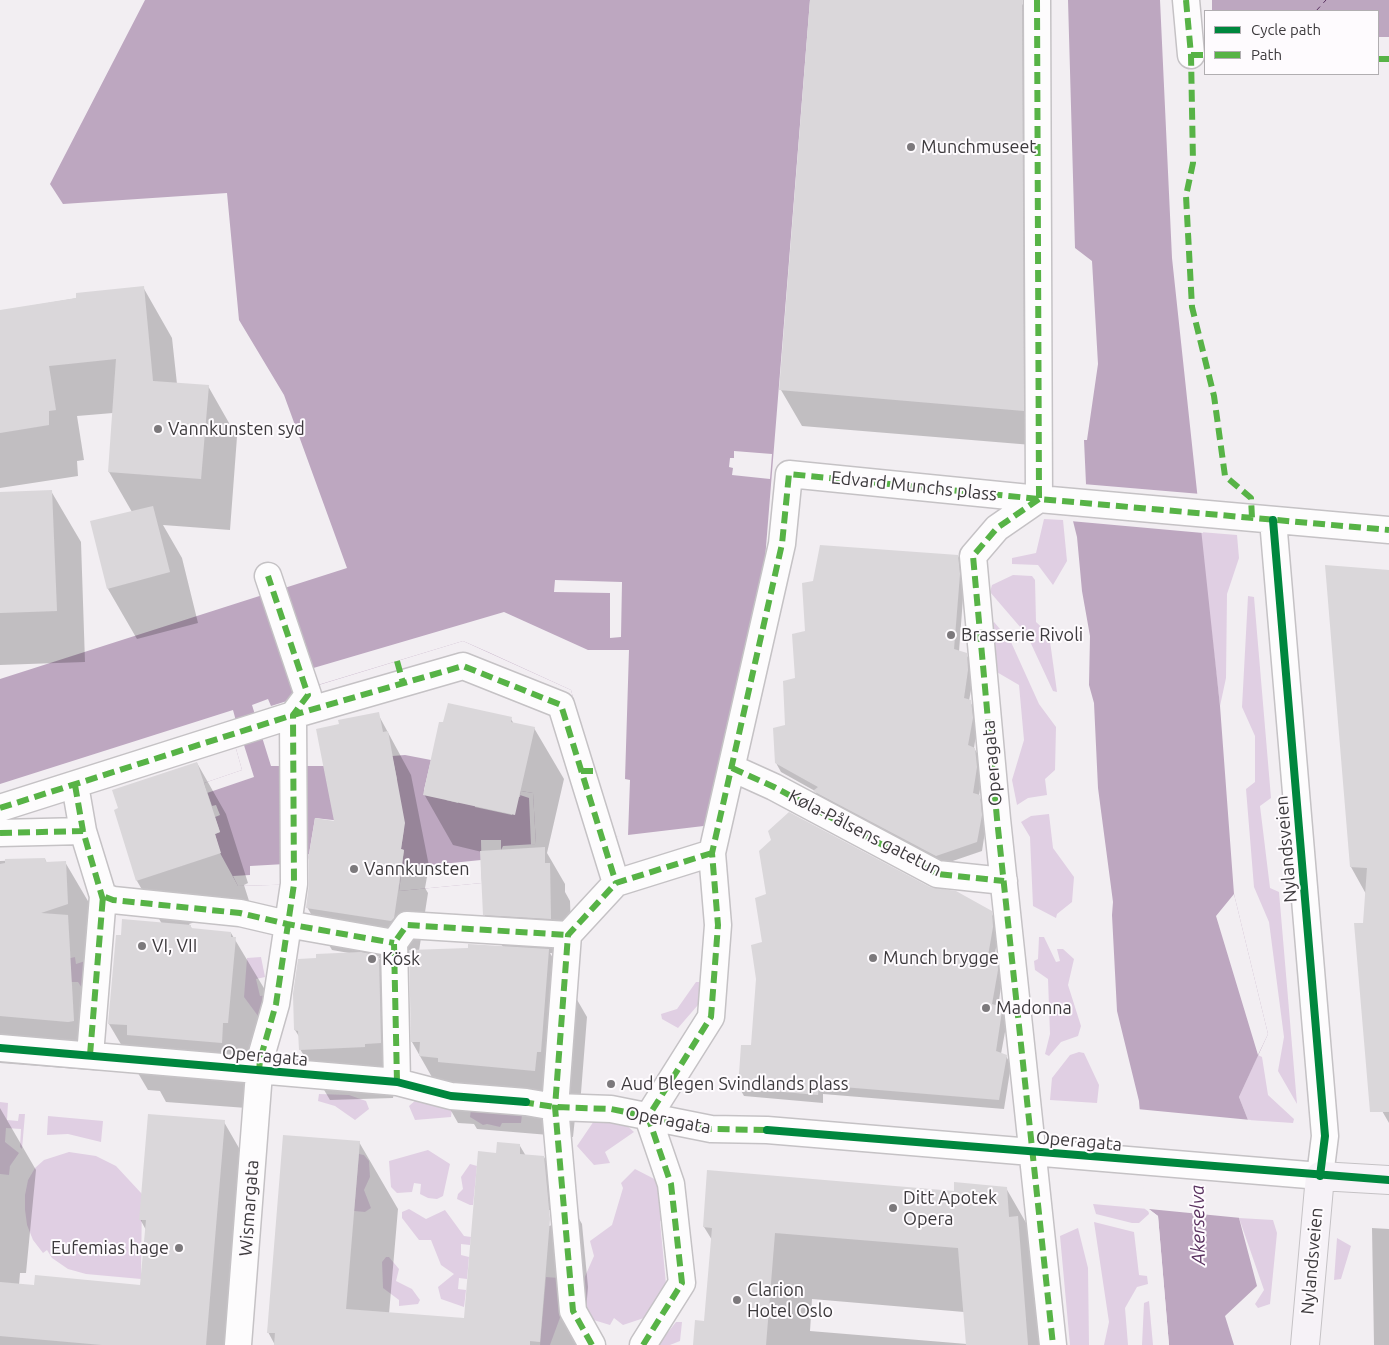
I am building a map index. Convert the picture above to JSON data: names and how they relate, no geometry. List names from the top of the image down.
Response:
{
  "streets": {
    "main road": ["Operagata", "Nylandsveien"],
    "street": ["Edvard Munchs plass", "Køla-Pålsens gatetun", "Wismargata"]
  },
  "crossings": [
    ["Edvard Munchs plass", "Operagata"],
    ["Edvard Munchs plass", "Køla-Pålsens gatetun"],
    ["Edvard Munchs plass", "Nylandsveien"],
    ["Operagata", "Køla-Pålsens gatetun"],
    ["Operagata", "Nylandsveien"],
    ["Operagata", "Wismargata"]
  ],
  "water": ["Akerselva"],
  "places": [
    "Munchmuseet",
    "Vannkunsten syd",
    "Brasserie Rivoli",
    "Vannkunsten",
    "VI, VII",
    "Munch brygge",
    "Kösk",
    "Madonna",
    "Aud Blegen Svindlands plass",
    "Ditt Apotek Opera",
    "Eufemias hage",
    "Clarion Hotel Oslo"
  ],
  "legend": ["Cycle path", "Path"]
}
